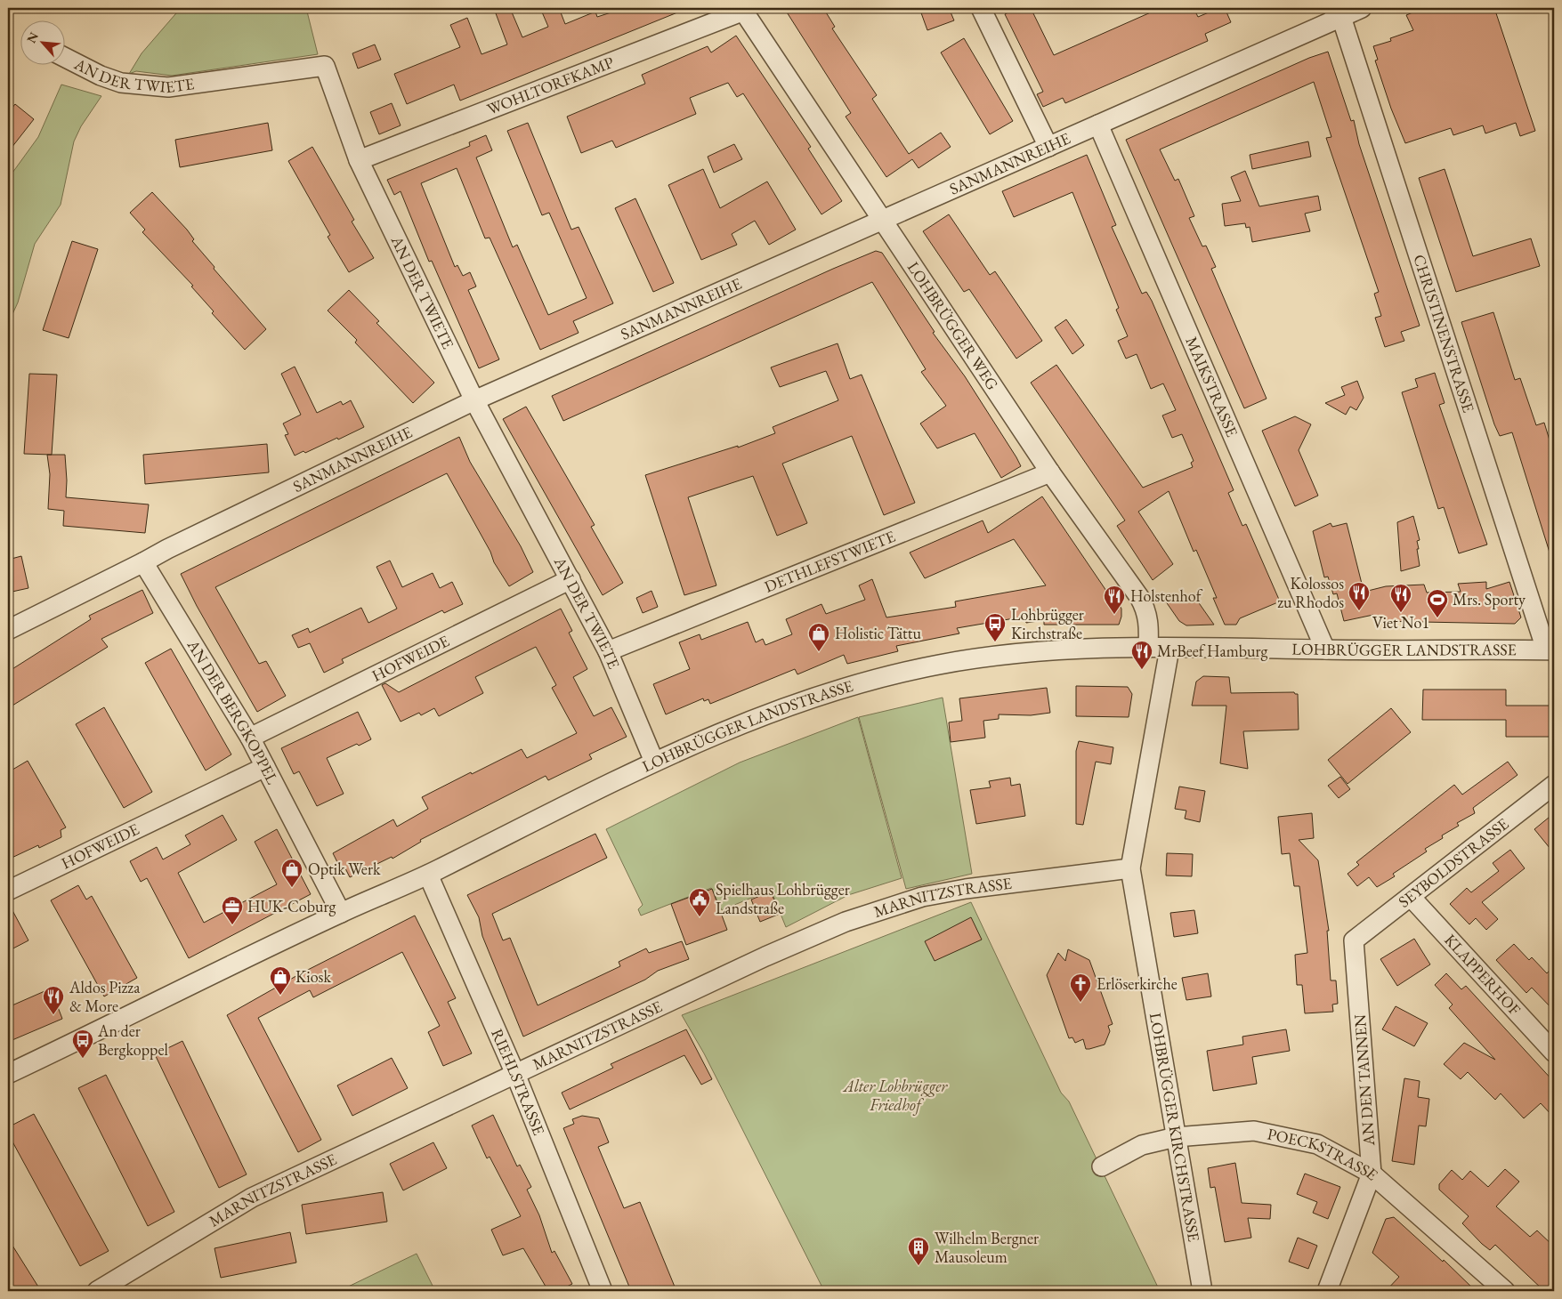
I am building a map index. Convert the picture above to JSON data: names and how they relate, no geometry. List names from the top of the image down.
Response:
{
  "streets": {
    "street": [
      "AN DER TWIETE",
      "WOHLTORFKAMP",
      "SANMANNREIHE",
      "LOHBRÜGGER WEG",
      "CHRISTINENSTRASSE",
      "MAIKSTRASSE",
      "DETHLEFSTWIETE",
      "LOHBRÜGGER LANDSTRASSE",
      "HOFWEIDE",
      "AN DER BERGKOPPEL",
      "SEYBOLDSTRASSE",
      "MARNITZSTRASSE",
      "KLAPPERHOF",
      "AN DEN TANNEN",
      "RIEHLSTRASSE",
      "LOHBRÜGGER KIRCHSTRASSE",
      "POECKSTRASSE"
    ]
  },
  "crossings": [
    ["AN DER TWIETE", "WOHLTORFKAMP"],
    ["AN DER TWIETE", "SANMANNREIHE"],
    ["AN DER TWIETE", "DETHLEFSTWIETE"],
    ["AN DER TWIETE", "LOHBRÜGGER LANDSTRASSE"],
    ["AN DER TWIETE", "HOFWEIDE"],
    ["WOHLTORFKAMP", "LOHBRÜGGER WEG"],
    ["SANMANNREIHE", "LOHBRÜGGER WEG"],
    ["SANMANNREIHE", "CHRISTINENSTRASSE"],
    ["SANMANNREIHE", "MAIKSTRASSE"],
    ["SANMANNREIHE", "AN DER BERGKOPPEL"],
    ["LOHBRÜGGER WEG", "DETHLEFSTWIETE"],
    ["LOHBRÜGGER WEG", "LOHBRÜGGER LANDSTRASSE"],
    ["CHRISTINENSTRASSE", "LOHBRÜGGER LANDSTRASSE"],
    ["MAIKSTRASSE", "LOHBRÜGGER LANDSTRASSE"],
    ["LOHBRÜGGER LANDSTRASSE", "AN DER BERGKOPPEL"],
    ["LOHBRÜGGER LANDSTRASSE", "RIEHLSTRASSE"],
    ["LOHBRÜGGER LANDSTRASSE", "LOHBRÜGGER KIRCHSTRASSE"],
    ["HOFWEIDE", "AN DER BERGKOPPEL"],
    ["SEYBOLDSTRASSE", "KLAPPERHOF"],
    ["SEYBOLDSTRASSE", "AN DEN TANNEN"],
    ["MARNITZSTRASSE", "RIEHLSTRASSE"],
    ["MARNITZSTRASSE", "LOHBRÜGGER KIRCHSTRASSE"],
    ["AN DEN TANNEN", "POECKSTRASSE"],
    ["LOHBRÜGGER KIRCHSTRASSE", "POECKSTRASSE"]
  ],
  "parks": ["Alter Lohbrügger Friedhof"],
  "places": {
    "restaurant": [
      "Kolossos zu Rhodos",
      "Viet No1",
      "Holstenhof",
      "MrBeef Hamburg",
      "Aldos Pizza & More"
    ],
    "sports": ["Mrs. Sporty"],
    "bus stop": ["Lohbrügger Kirchstraße", "An der Bergkoppel"],
    "shop": ["Holistic Tättu", "Optik Werk", "Kiosk"],
    "public building": ["Spielhaus Lohbrügger Landstraße"],
    "office": ["HUK-Coburg"],
    "church": ["Erlöserkirche"],
    "building": ["Wilhelm Bergner Mausoleum"]
  },
  "north": "top left"
}
